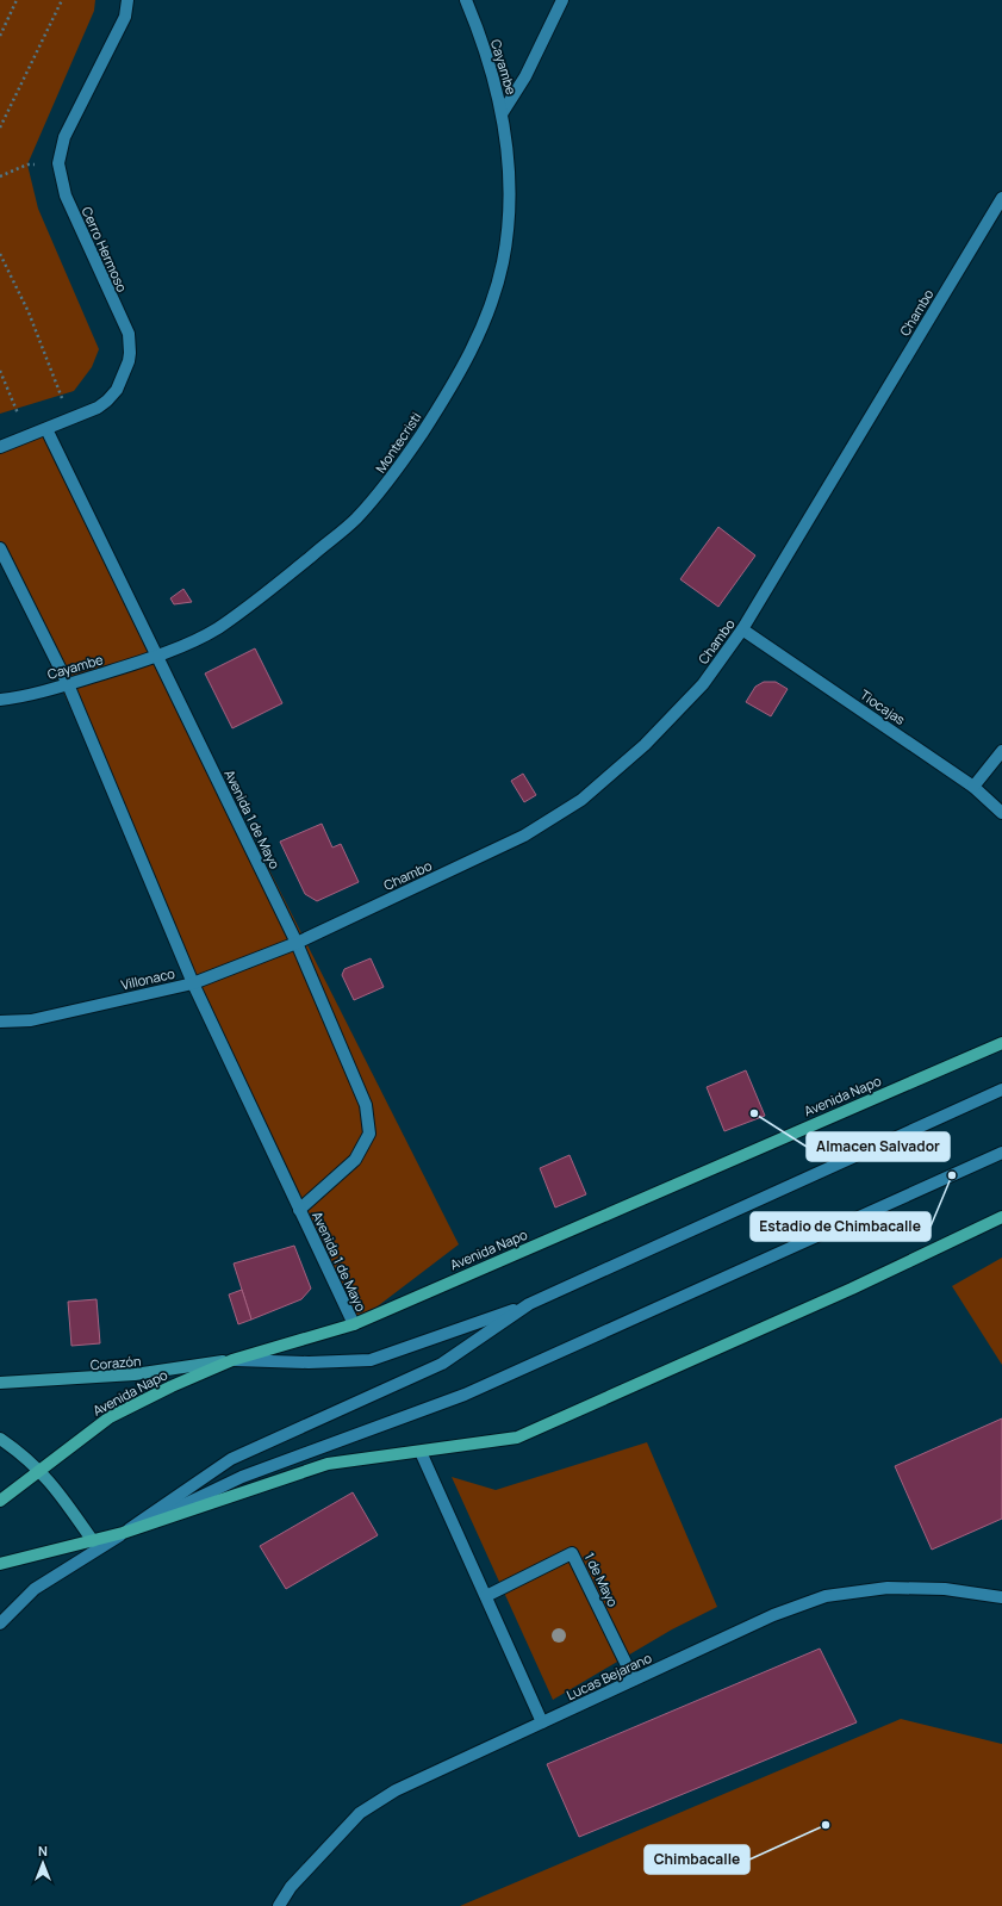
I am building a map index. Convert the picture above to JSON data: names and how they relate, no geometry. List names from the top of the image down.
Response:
{
  "streets": {
    "main road": ["Avenida Napo", "Corazón"],
    "street": [
      "Cayambe",
      "Cerro Hermoso",
      "Chambo",
      "Montecristi",
      "Tiocajas",
      "Avenida 1 de Mayo",
      "Villonaco",
      "1 de Mayo",
      "Lucas Bejarano"
    ]
  },
  "crossings": [
    ["Cayambe", "Montecristi"],
    ["Cayambe", "Avenida 1 de Mayo"],
    ["Cerro Hermoso", "Avenida 1 de Mayo"],
    ["Chambo", "Tiocajas"],
    ["Chambo", "Avenida 1 de Mayo"],
    ["Chambo", "Villonaco"],
    ["Montecristi", "Avenida 1 de Mayo"],
    ["Avenida 1 de Mayo", "Villonaco"],
    ["Avenida 1 de Mayo", "Avenida Napo"],
    ["Avenida Napo", "Corazón"],
    ["1 de Mayo", "Lucas Bejarano"]
  ],
  "places": ["Almacen Salvador", "Estadio de Chimbacalle", "Chimbacalle"],
  "north": "top"
}
